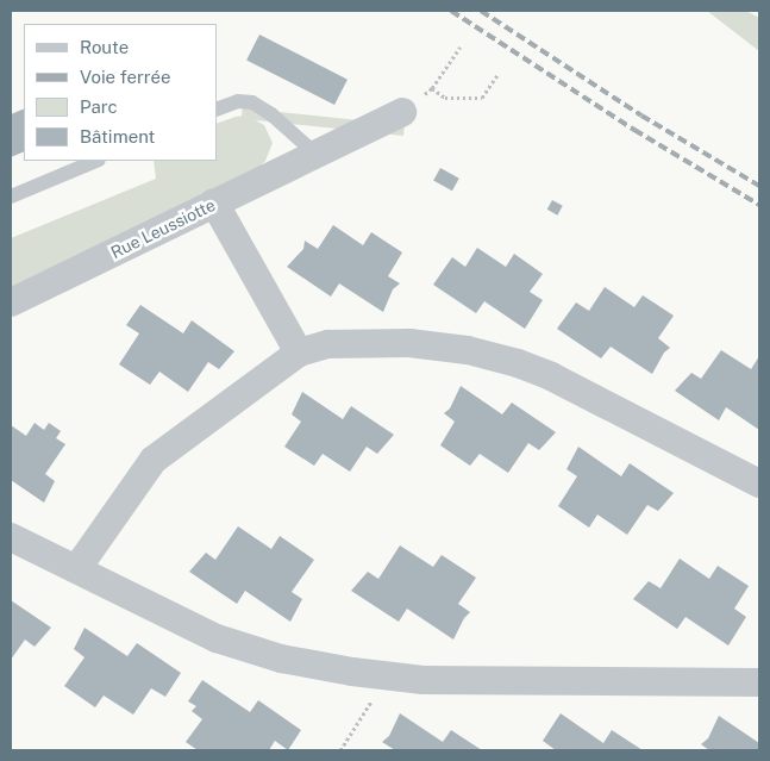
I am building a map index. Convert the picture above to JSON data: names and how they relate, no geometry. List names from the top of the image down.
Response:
{
  "streets": {
    "street": ["Rue Leussiotte"]
  },
  "legend": [
    "Route",
    "Voie ferrée",
    "Parc",
    "Bâtiment"
  ]
}
